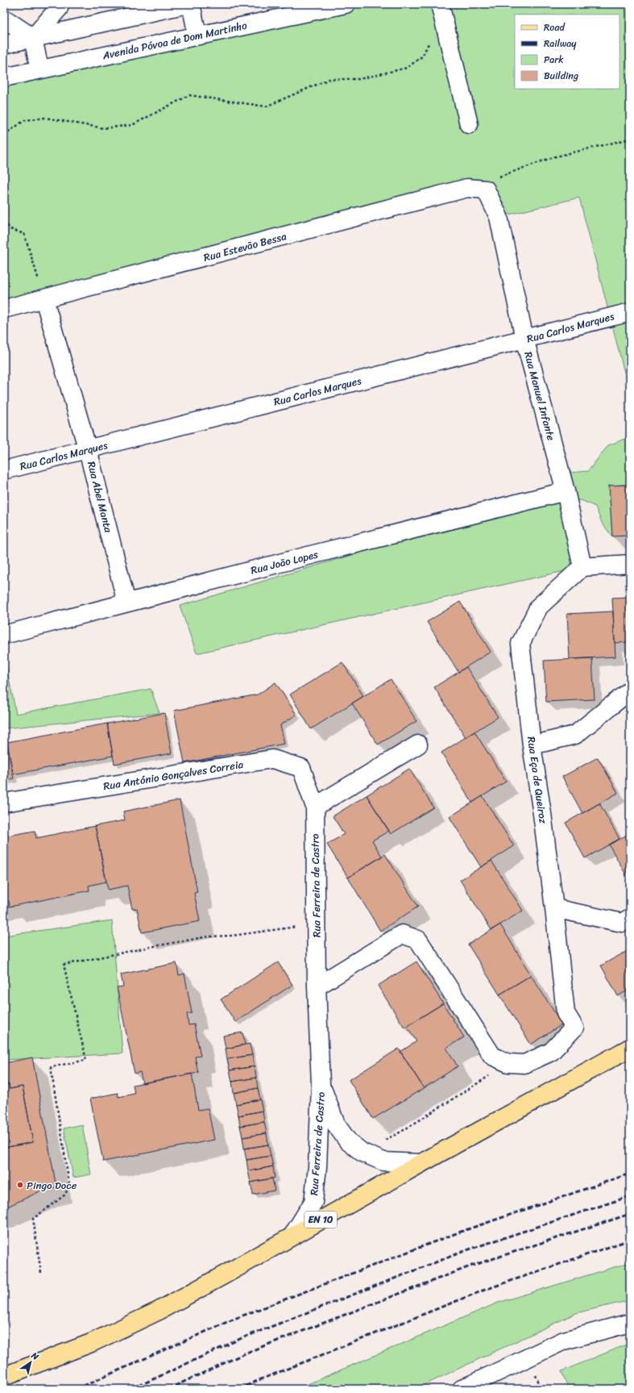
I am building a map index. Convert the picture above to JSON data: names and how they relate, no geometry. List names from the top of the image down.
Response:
{
  "streets": {
    "main road": ["EN 10"],
    "street": [
      "Avenida Póvoa de Dom Martinho",
      "Rua Estevão Bessa",
      "Rua Carlos Marques",
      "Rua Manuel Infante",
      "Rua Abel Manta",
      "Rua João Lopes",
      "Rua António Gonçalves Correia",
      "Rua Eça de Queiroz",
      "Rua Ferreira de Castro"
    ]
  },
  "crossings": [
    ["Rua Estevão Bessa", "Rua Manuel Infante"],
    ["Rua Estevão Bessa", "Rua Abel Manta"],
    ["Rua Carlos Marques", "Rua Manuel Infante"],
    ["Rua Carlos Marques", "Rua Abel Manta"],
    ["Rua Manuel Infante", "Rua João Lopes"],
    ["Rua Manuel Infante", "Rua Eça de Queiroz"],
    ["Rua Abel Manta", "Rua João Lopes"],
    ["Rua António Gonçalves Correia", "Rua Ferreira de Castro"],
    ["Rua Ferreira de Castro", "EN 10"]
  ],
  "places": ["Pingo Doce"],
  "legend": [
    "Road",
    "Railway",
    "Park",
    "Building"
  ],
  "north": "top right"
}
